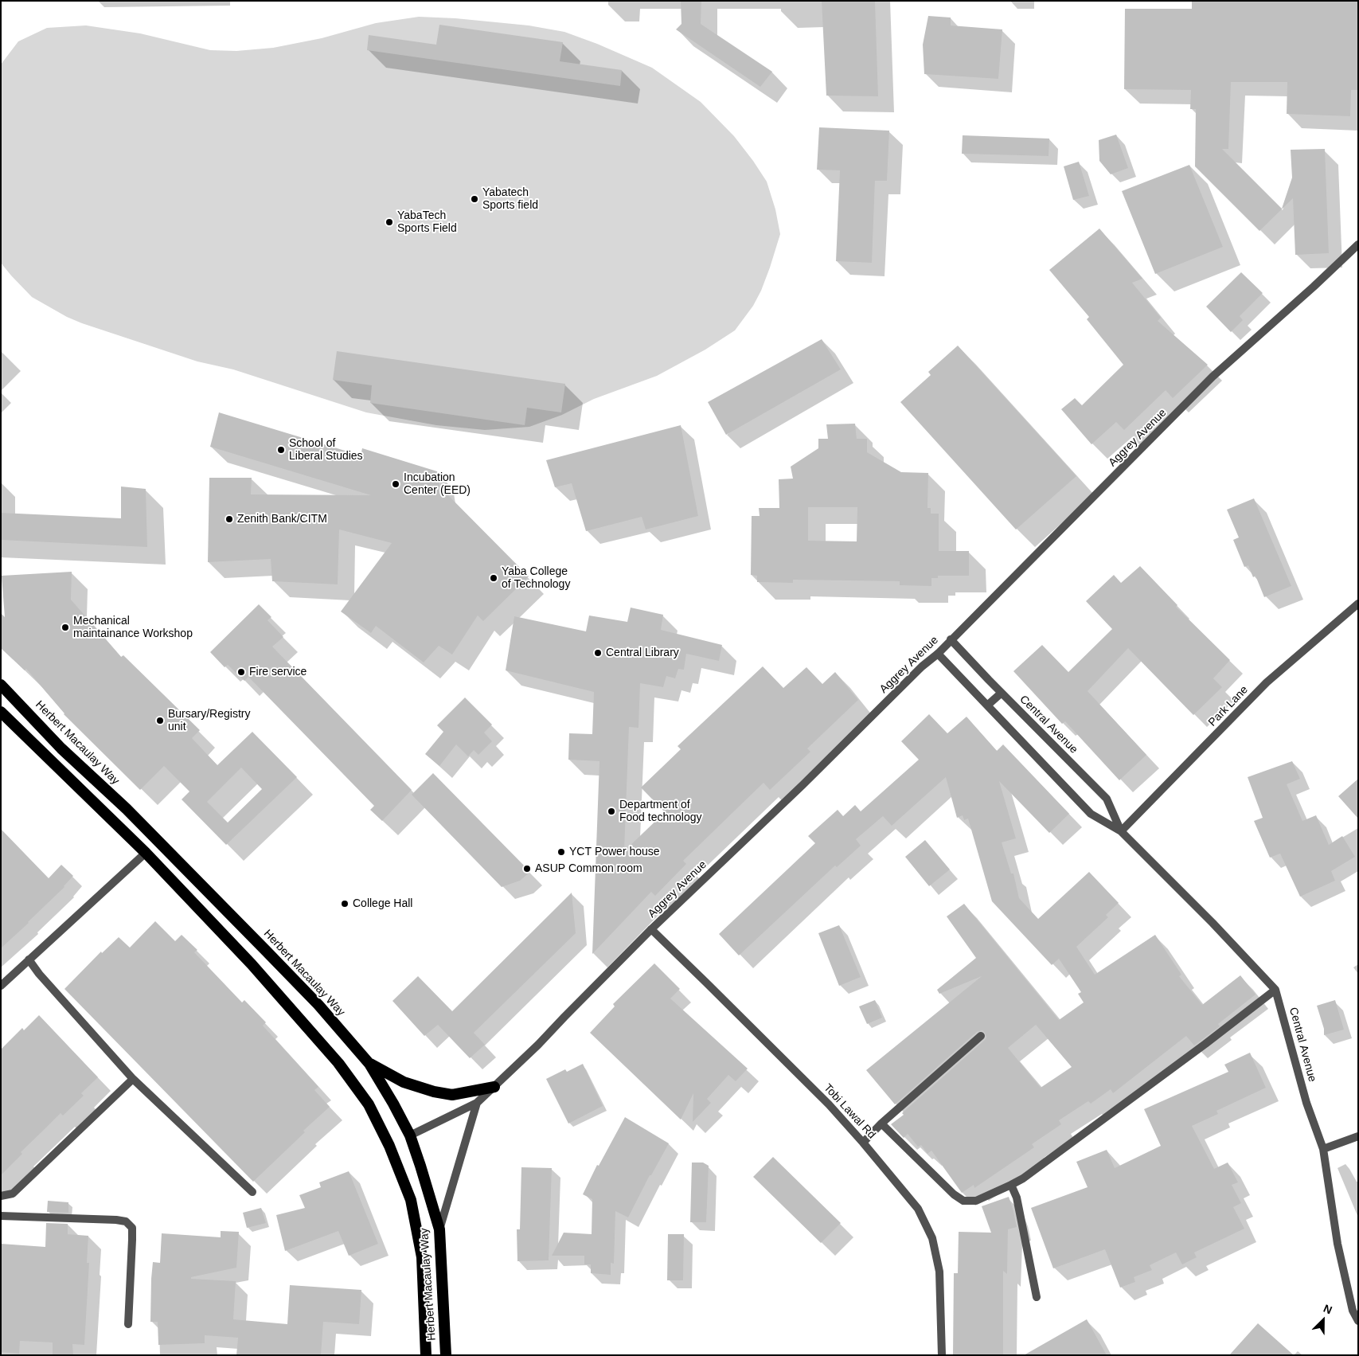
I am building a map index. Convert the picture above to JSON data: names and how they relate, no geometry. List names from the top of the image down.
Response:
{
  "streets": {
    "highway": ["Herbert Macaulay Way"],
    "street": [
      "Aggrey Avenue",
      "Park Lane",
      "Central Avenue",
      "Tobi Lawal Rd"
    ]
  },
  "crossings": [
    ["Aggrey Avenue", "Central Avenue"],
    ["Aggrey Avenue", "Tobi Lawal Rd"],
    ["Park Lane", "Central Avenue"]
  ],
  "places": [
    "Yabatech Sports field",
    "YabaTech Sports Field",
    "School of Liberal Studies",
    "Incubation Center (EED)",
    "Zenith Bank/CITM",
    "Yaba College of Technology",
    "Mechanical maintainance Workshop",
    "Central Library",
    "Fire service",
    "Bursary/Registry unit",
    "Department of Food technology",
    "YCT Power house",
    "ASUP Common room",
    "College Hall"
  ],
  "north": "top right"
}
